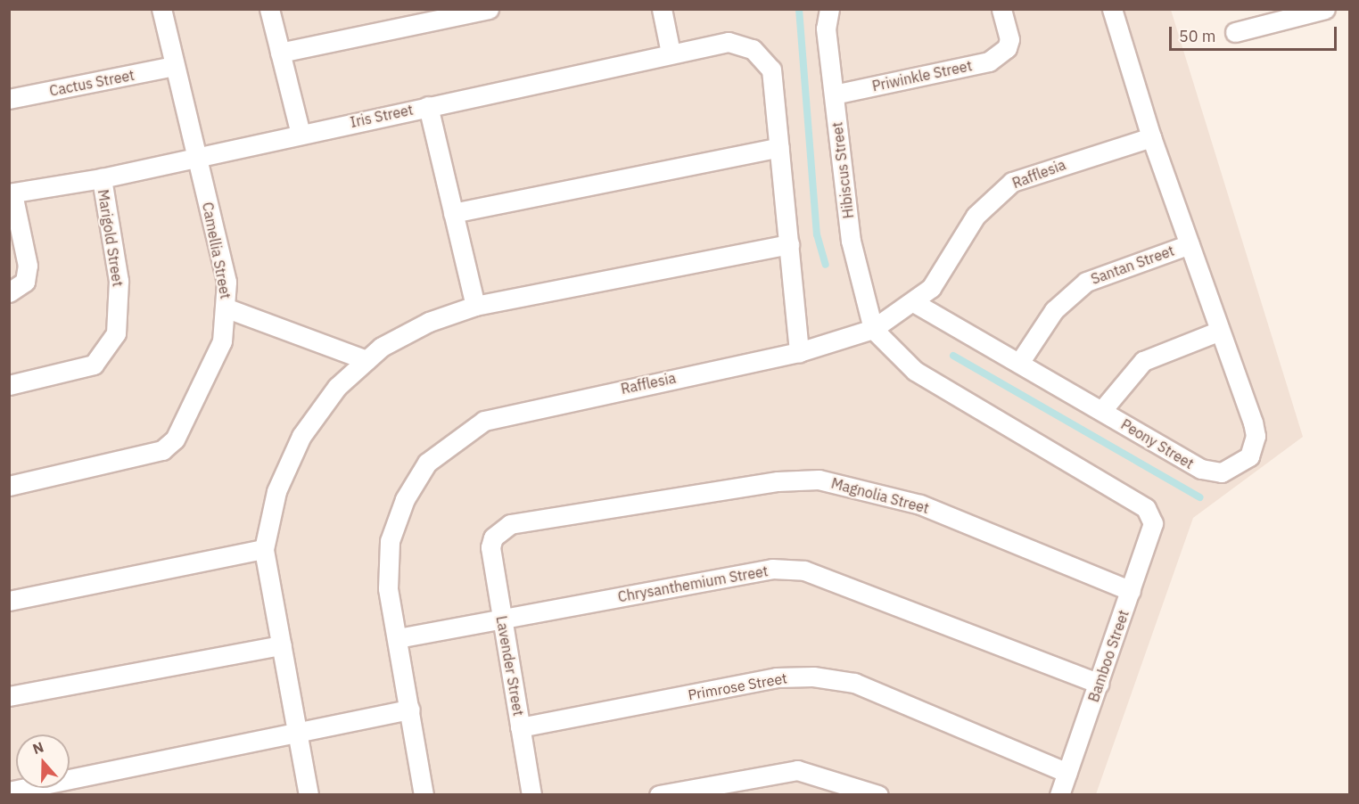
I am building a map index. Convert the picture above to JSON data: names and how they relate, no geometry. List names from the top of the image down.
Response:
{
  "streets": {
    "street": [
      "Priwinkle Street",
      "Cactus Street",
      "Iris Street",
      "Hibiscus Street",
      "Rafflesia",
      "Marigold Street",
      "Camellia Street",
      "Santan Street",
      "Peony Street",
      "Magnolia Street",
      "Chrysanthemium Street",
      "Bamboo Street",
      "Lavender Street",
      "Primrose Street"
    ]
  },
  "crossings": [
    ["Priwinkle Street", "Hibiscus Street"],
    ["Cactus Street", "Camellia Street"],
    ["Iris Street", "Marigold Street"],
    ["Iris Street", "Camellia Street"],
    ["Hibiscus Street", "Rafflesia"],
    ["Hibiscus Street", "Bamboo Street"],
    ["Rafflesia", "Peony Street"],
    ["Rafflesia", "Chrysanthemium Street"],
    ["Rafflesia", "Bamboo Street"],
    ["Santan Street", "Peony Street"],
    ["Magnolia Street", "Bamboo Street"],
    ["Magnolia Street", "Lavender Street"],
    ["Chrysanthemium Street", "Bamboo Street"],
    ["Chrysanthemium Street", "Lavender Street"],
    ["Bamboo Street", "Primrose Street"],
    ["Lavender Street", "Primrose Street"]
  ],
  "scale_bar": "50 m",
  "north": "top"
}
